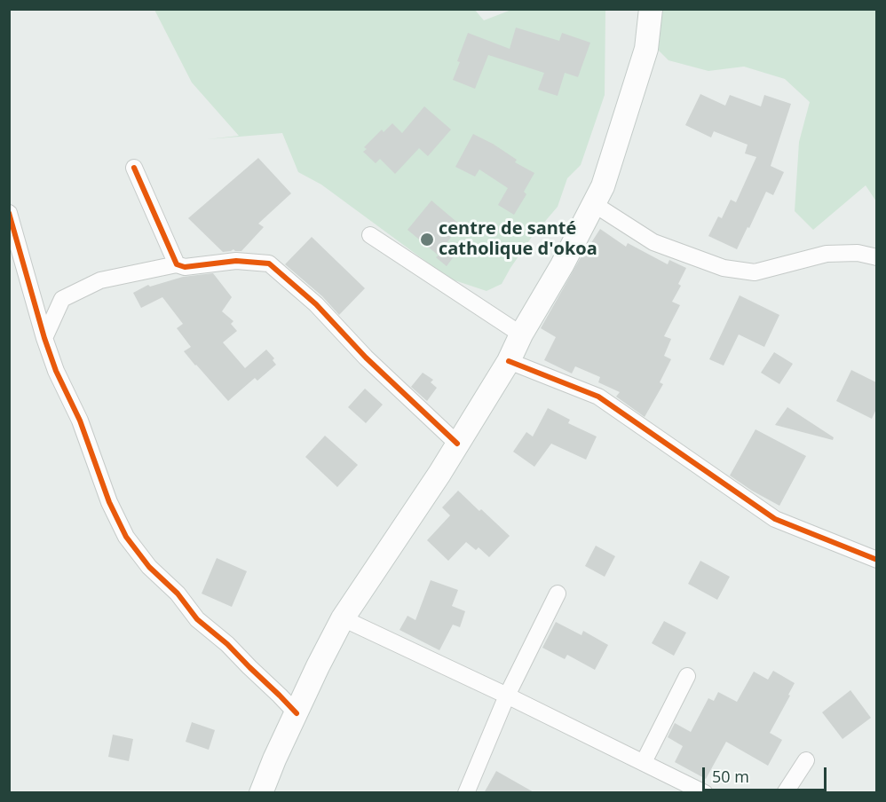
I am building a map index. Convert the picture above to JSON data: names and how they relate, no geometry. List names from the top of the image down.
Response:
{
  "places": ["centre de santé catholique d'okoa"],
  "scale_bar": "50 m"
}
